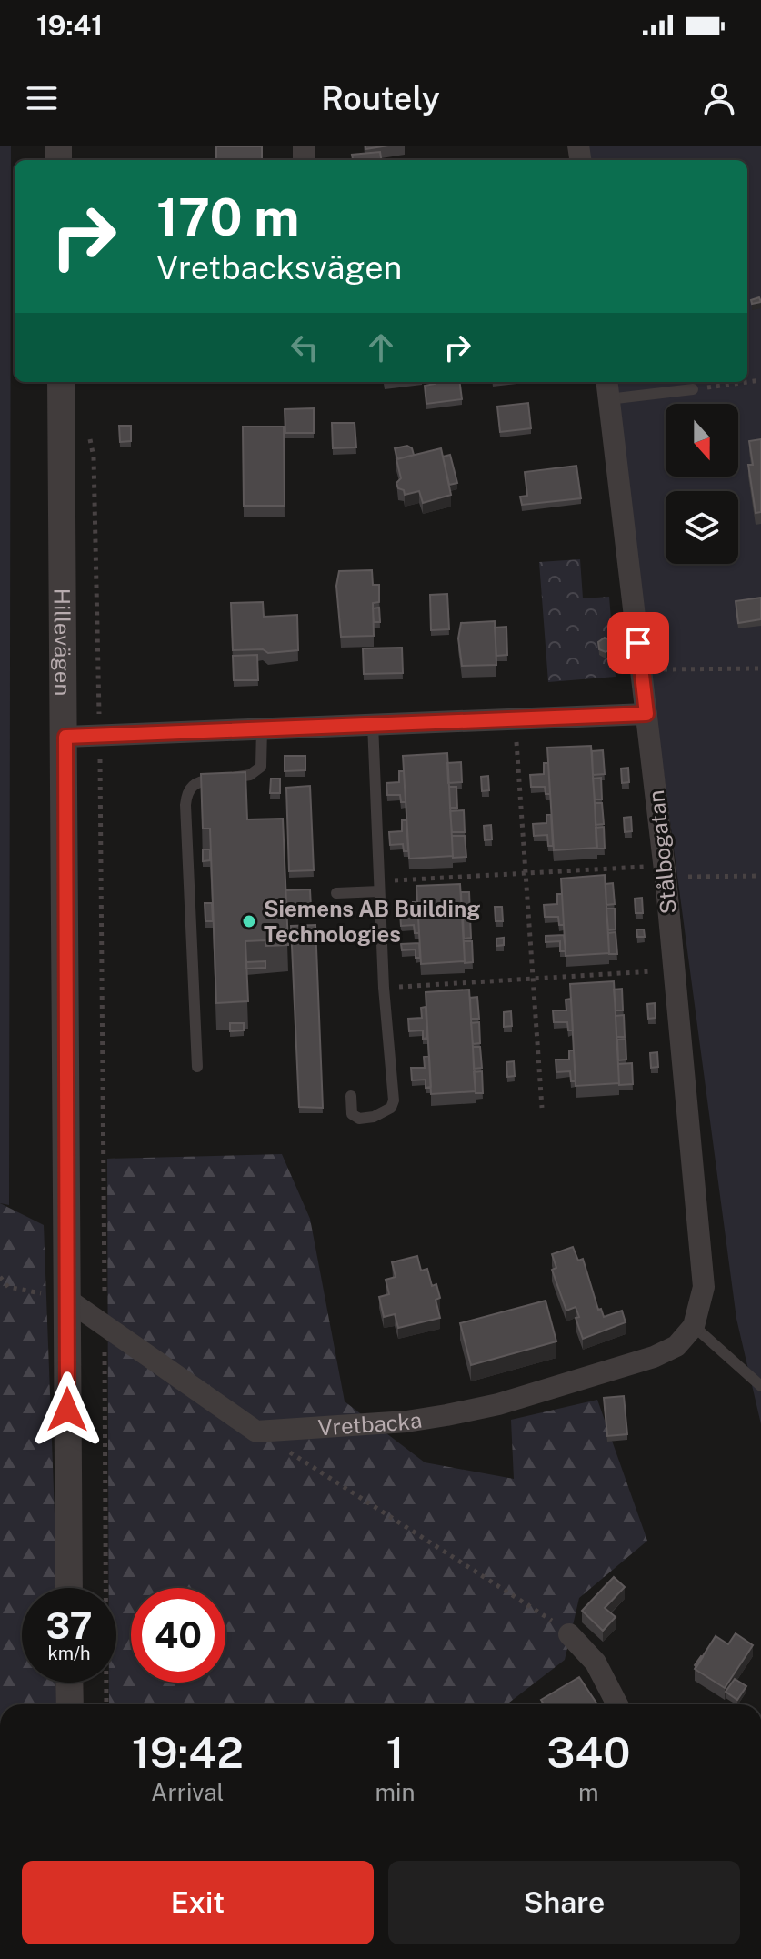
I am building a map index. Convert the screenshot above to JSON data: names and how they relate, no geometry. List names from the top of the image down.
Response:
{
  "streets": {
    "street": ["Hillevägen", "Stålbogatan", "Vretbacka"]
  },
  "crossings": [
    ["Stålbogatan", "Vretbacka"]
  ],
  "places": ["Siemens AB Building Technologies"],
  "north": "bottom",
  "page": {
    "status": "19:41",
    "header": "Routely",
    "turn": ["170 m", "Vretbacksvägen"],
    "speed": "37 km/h",
    "limit": "40",
    "eta": [
      "19:42",
      "Arrival",
      "1",
      "min",
      "340",
      "m"
    ],
    "buttons": ["Exit", "Share"]
  }
}
